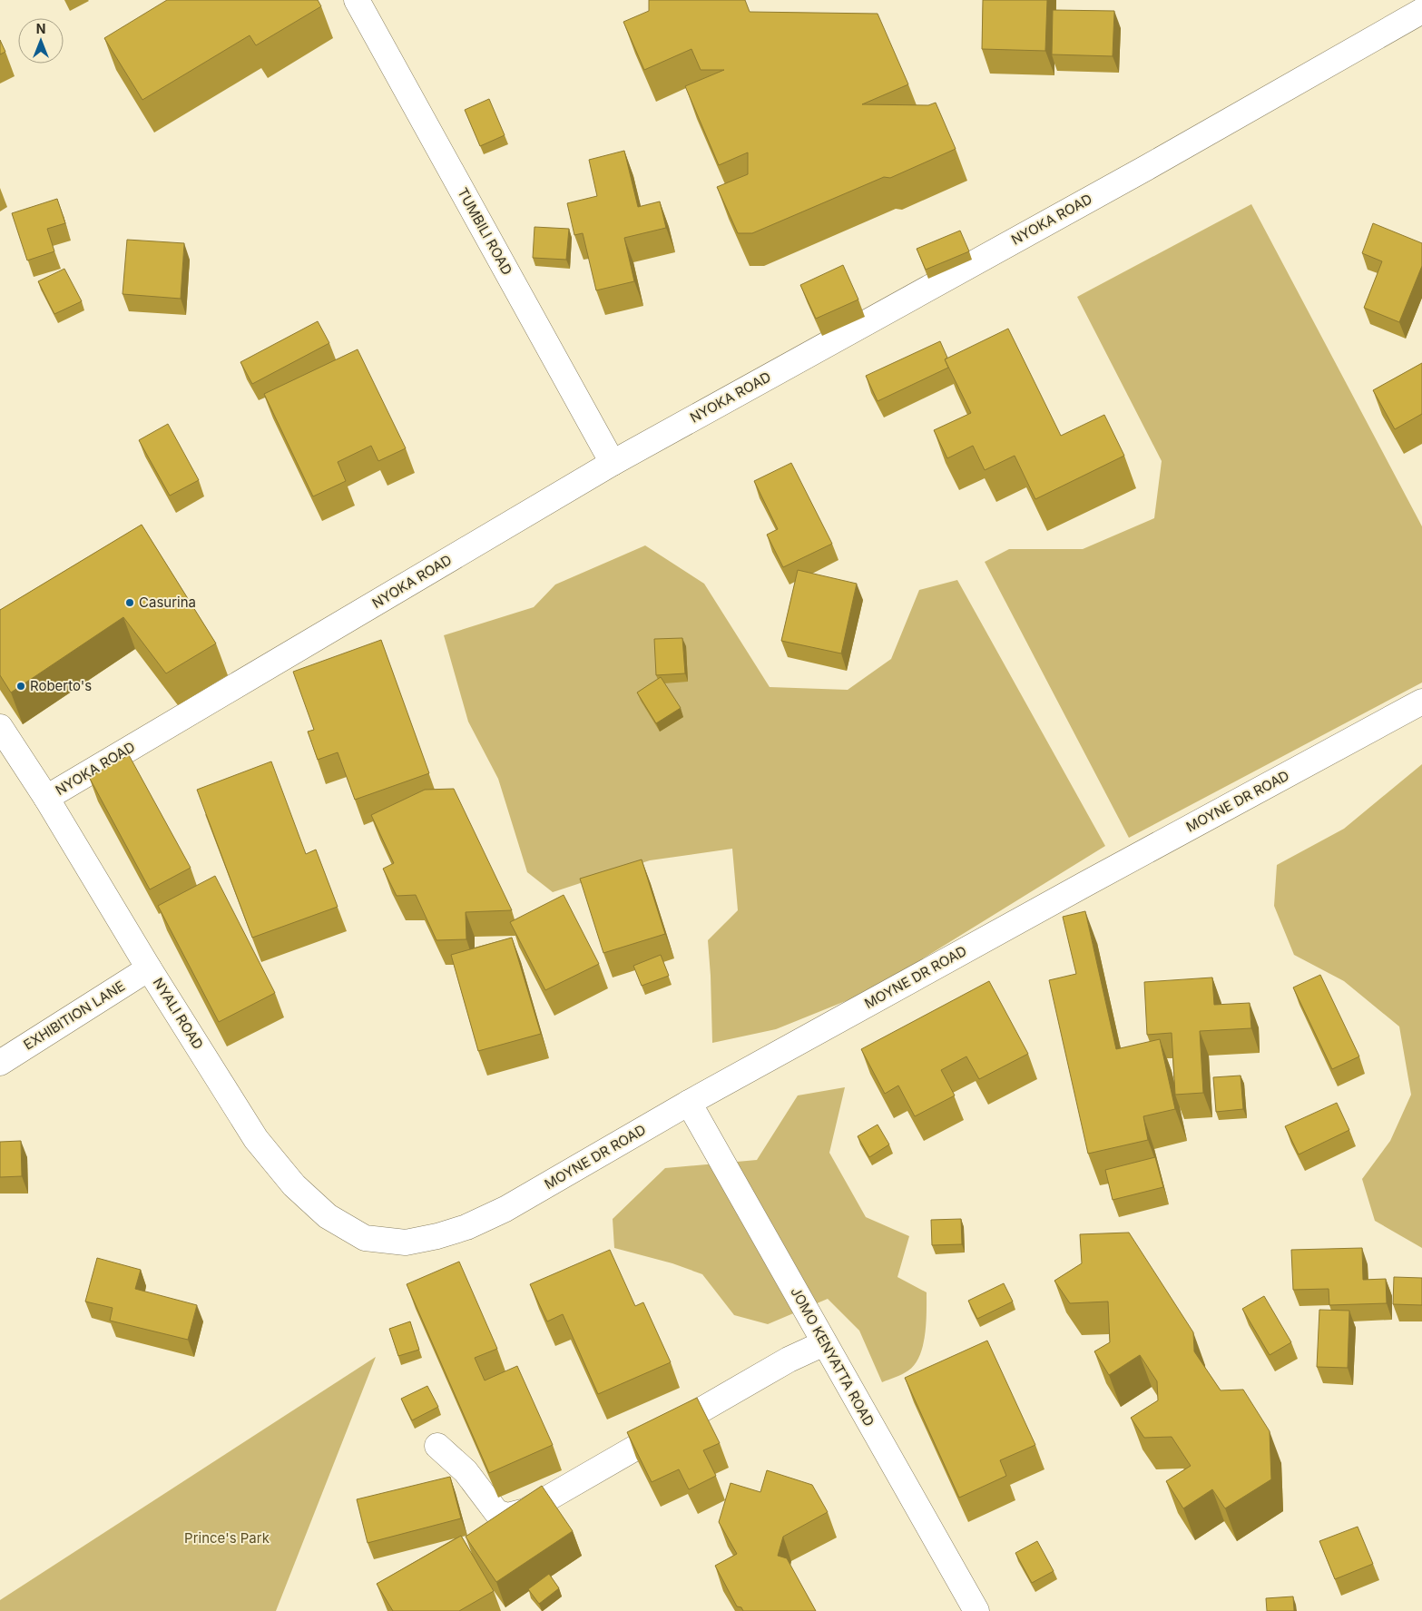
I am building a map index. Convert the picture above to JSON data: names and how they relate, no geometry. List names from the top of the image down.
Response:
{
  "streets": {
    "street": [
      "NYOKA ROAD",
      "TUMBILI ROAD",
      "MOYNE DR ROAD",
      "NYALI ROAD",
      "EXHIBITION LANE",
      "JOMO KENYATTA ROAD"
    ]
  },
  "crossings": [
    ["NYOKA ROAD", "TUMBILI ROAD"],
    ["NYOKA ROAD", "NYALI ROAD"],
    ["MOYNE DR ROAD", "NYALI ROAD"],
    ["MOYNE DR ROAD", "JOMO KENYATTA ROAD"],
    ["NYALI ROAD", "EXHIBITION LANE"]
  ],
  "parks": ["Prince's Park"],
  "places": ["Casurina", "Roberto's"],
  "north": "top"
}
